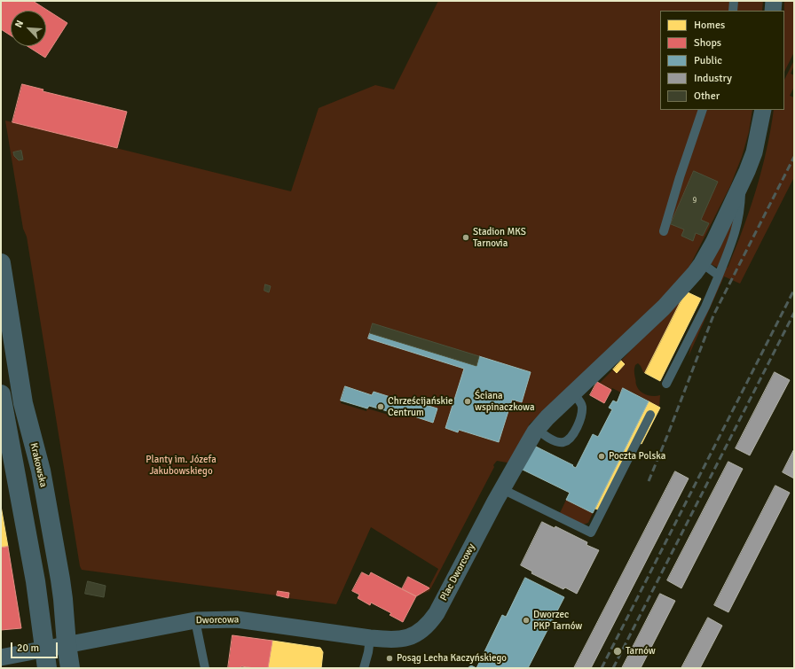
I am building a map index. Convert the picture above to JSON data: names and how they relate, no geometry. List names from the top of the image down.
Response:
{
  "streets": {
    "street": ["Krakowska", "Plac Dworcowy", "Dworcowa"]
  },
  "crossings": [
    ["Krakowska", "Dworcowa"],
    ["Plac Dworcowy", "Dworcowa"]
  ],
  "parks": ["Planty im. Józefa Jakubowskiego"],
  "places": [
    "Stadion MKS Tarnovia",
    "Ściana wspinaczkowa",
    "Chrześcijańskie Centrum",
    "Poczta Polska",
    "Dworzec PKP Tarnów",
    "Tarnów",
    "Posąg Lecha Kaczyńskiego"
  ],
  "house_numbers": ["9"],
  "legend": [
    "Homes",
    "Shops",
    "Public",
    "Industry",
    "Other"
  ],
  "scale_bar": "20 m",
  "north": "top left"
}
